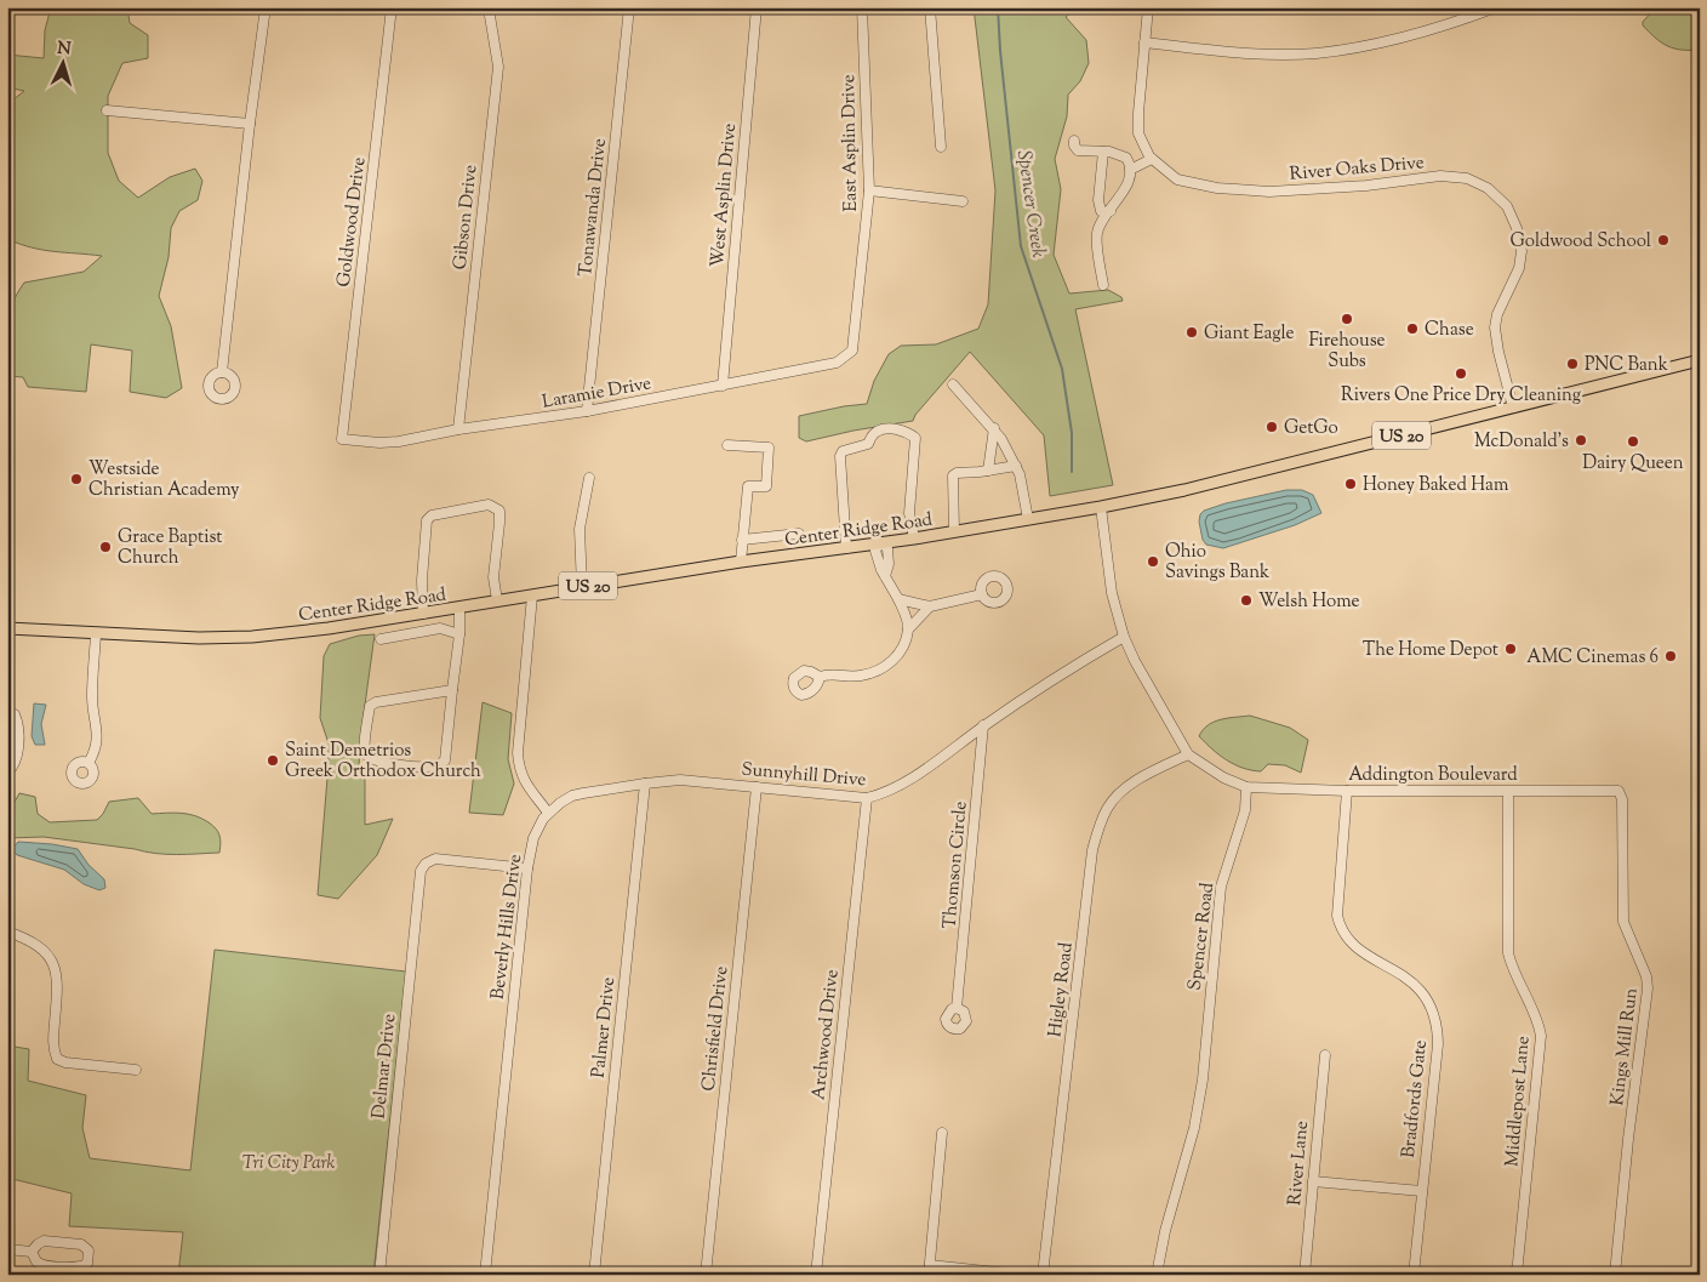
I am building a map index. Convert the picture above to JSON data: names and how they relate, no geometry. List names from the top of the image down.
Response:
{
  "streets": {
    "main road": ["US 20", "Center Ridge Road"],
    "street": [
      "East Asplin Drive",
      "River Oaks Drive",
      "West Asplin Drive",
      "Tonawanda Drive",
      "Gibson Drive",
      "Goldwood Drive",
      "Laramie Drive",
      "Sunnyhill Drive",
      "Addington Boulevard",
      "Thomson Circle",
      "Beverly Hills Drive",
      "Spencer Road",
      "Higley Road",
      "Palmer Drive",
      "Chrisfield Drive",
      "Archwood Drive",
      "Kings Mill Run",
      "Delmar Drive",
      "Bradfords Gate",
      "Middlepost Lane",
      "River Lane"
    ]
  },
  "crossings": [
    ["East Asplin Drive", "Laramie Drive"],
    ["River Oaks Drive", "Center Ridge Road"],
    ["West Asplin Drive", "Laramie Drive"],
    ["Tonawanda Drive", "Laramie Drive"],
    ["Gibson Drive", "Laramie Drive"],
    ["Goldwood Drive", "Laramie Drive"],
    ["Sunnyhill Drive", "Thomson Circle"],
    ["Sunnyhill Drive", "Beverly Hills Drive"],
    ["Sunnyhill Drive", "Palmer Drive"],
    ["Sunnyhill Drive", "Chrisfield Drive"],
    ["Sunnyhill Drive", "Archwood Drive"],
    ["Addington Boulevard", "Spencer Road"],
    ["Addington Boulevard", "Kings Mill Run"],
    ["Addington Boulevard", "Bradfords Gate"],
    ["Addington Boulevard", "Middlepost Lane"],
    ["Beverly Hills Drive", "Delmar Drive"]
  ],
  "water": ["Spencer Creek"],
  "parks": ["Tri City Park"],
  "places": [
    "Goldwood School",
    "Firehouse Subs",
    "Chase",
    "Giant Eagle",
    "PNC Bank",
    "Rivers One Price Dry Cleaning",
    "GetGo",
    "McDonald's",
    "Dairy Queen",
    "Westside Christian Academy",
    "Honey Baked Ham",
    "Grace Baptist Church",
    "Ohio Savings Bank",
    "Welsh Home",
    "The Home Depot",
    "AMC Cinemas 6",
    "Saint Demetrios Greek Orthodox Church"
  ],
  "north": "top"
}
